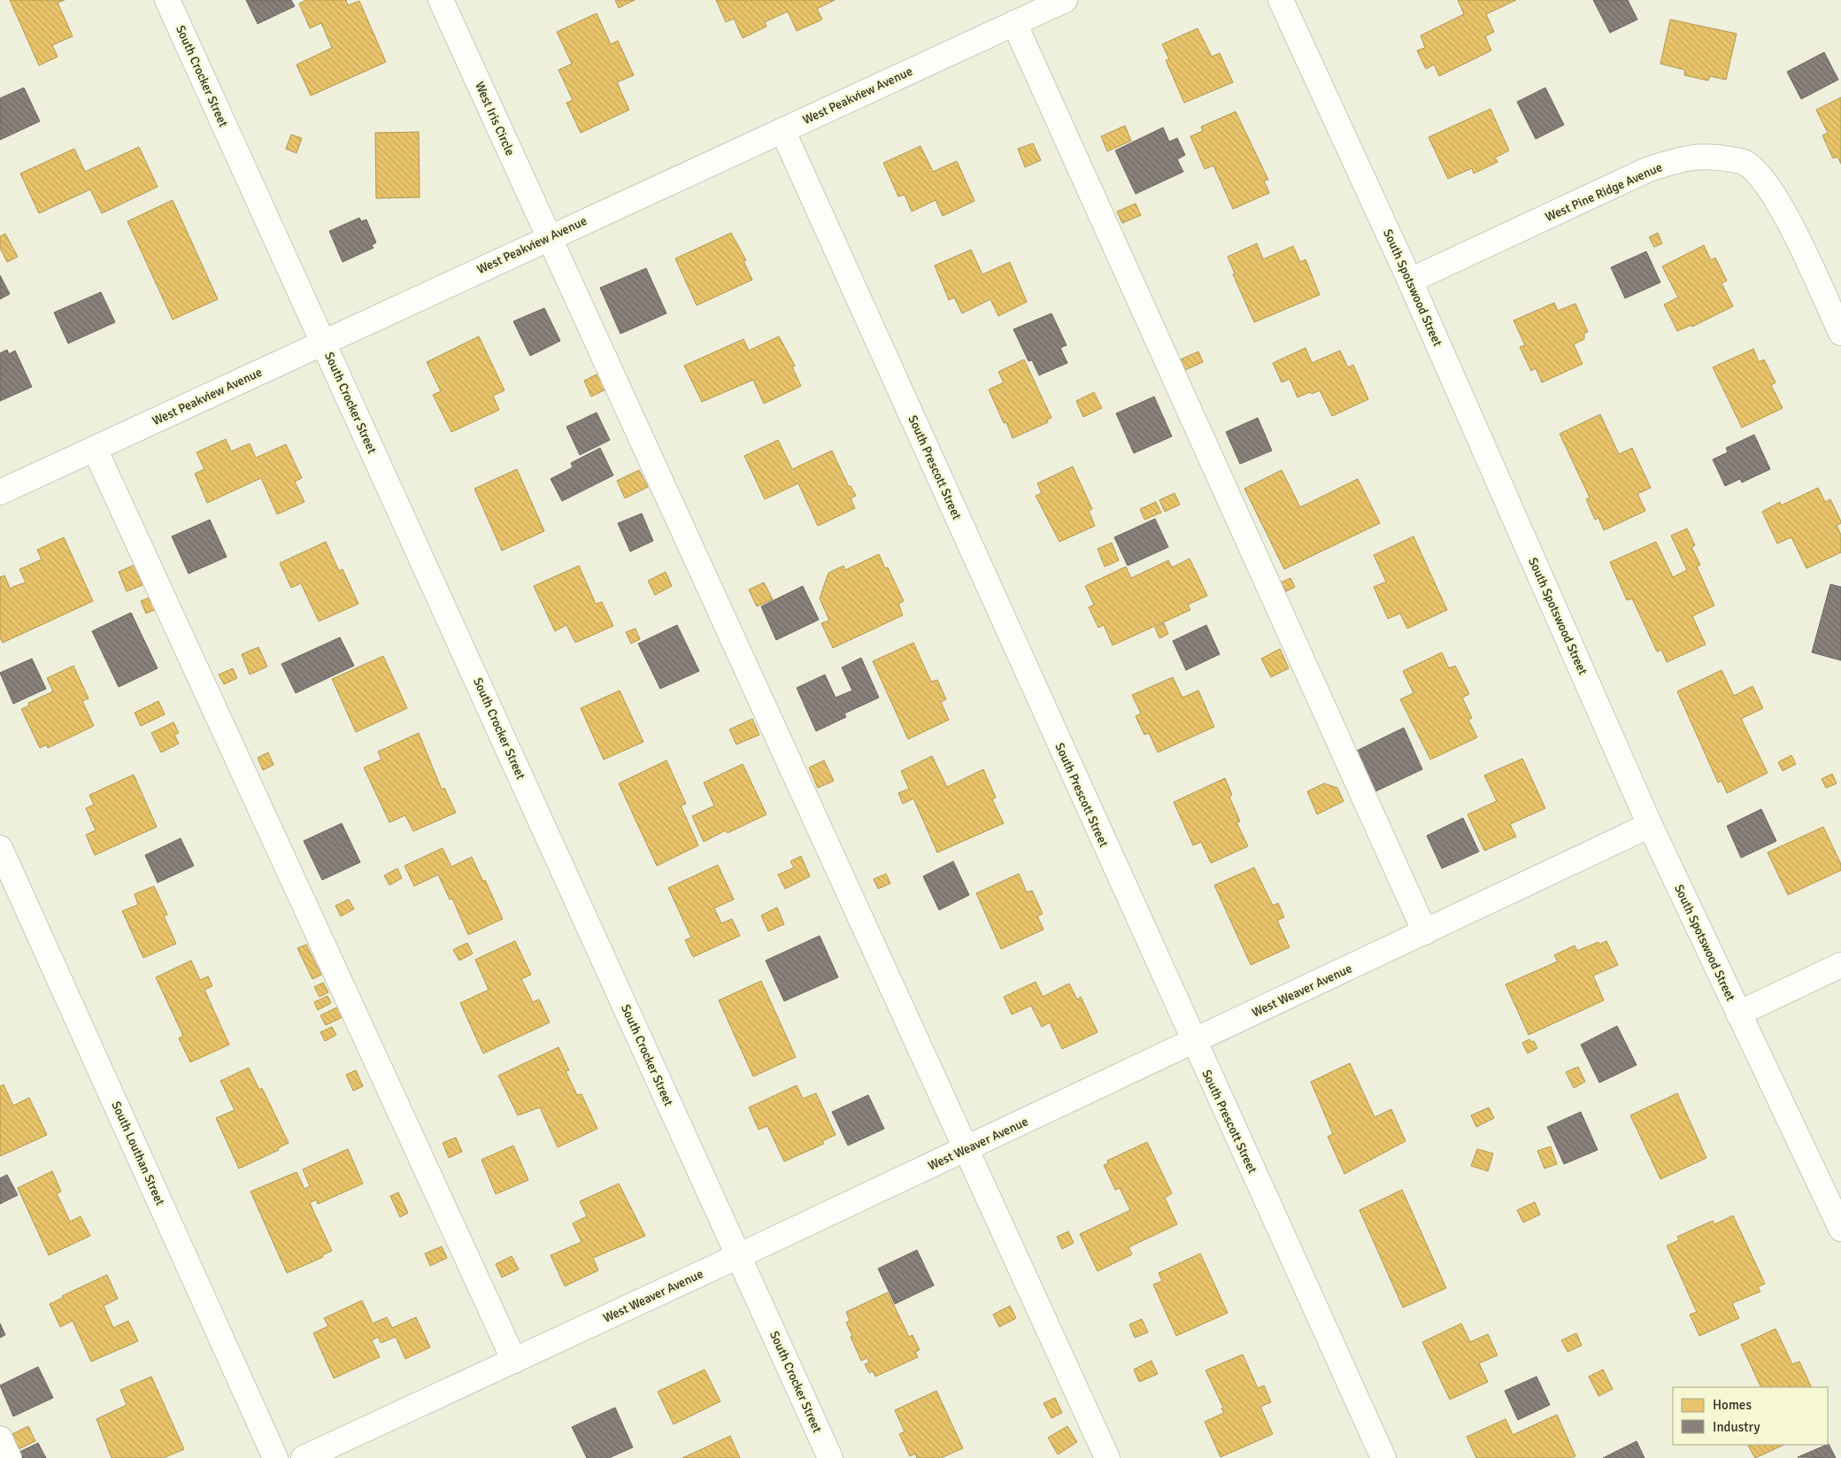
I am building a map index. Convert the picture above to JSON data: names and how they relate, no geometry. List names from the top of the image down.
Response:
{
  "streets": {
    "street": [
      "South Crocker Street",
      "West Peakview Avenue",
      "West Iris Circle",
      "West Pine Ridge Avenue",
      "South Spotswood Street",
      "South Prescott Street",
      "West Weaver Avenue",
      "South Louthan Street"
    ]
  },
  "crossings": [
    ["South Crocker Street", "West Peakview Avenue"],
    ["South Crocker Street", "West Weaver Avenue"],
    ["West Peakview Avenue", "West Iris Circle"],
    ["West Peakview Avenue", "South Prescott Street"],
    ["West Iris Circle", "West Weaver Avenue"],
    ["West Pine Ridge Avenue", "South Spotswood Street"],
    ["South Spotswood Street", "West Weaver Avenue"],
    ["South Prescott Street", "West Weaver Avenue"]
  ],
  "legend": ["Homes", "Industry"]
}
